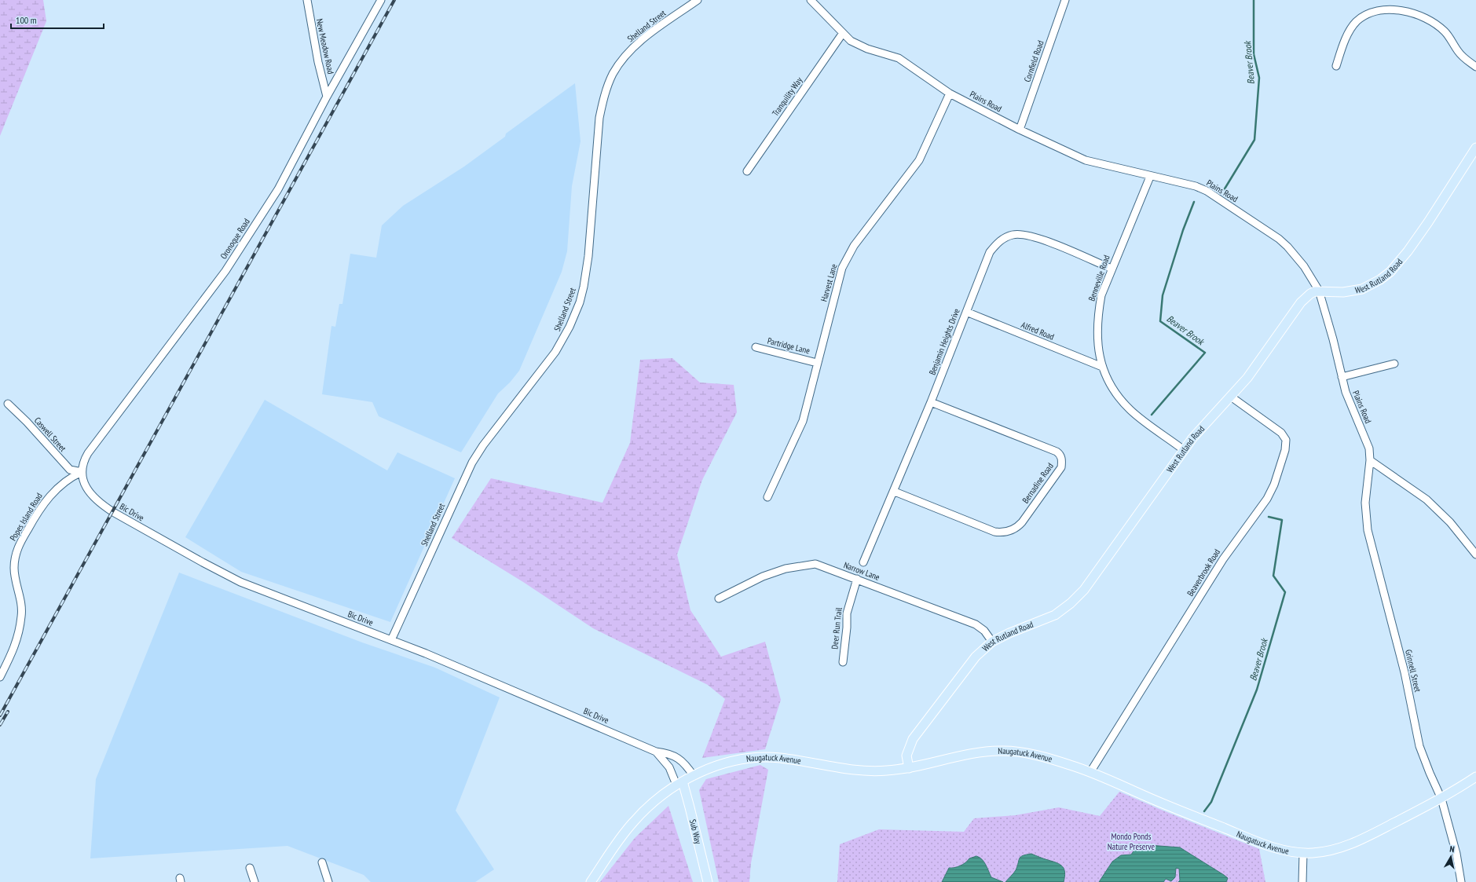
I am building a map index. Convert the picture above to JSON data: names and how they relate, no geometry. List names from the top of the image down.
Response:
{
  "streets": {
    "main road": ["West Rutland Road", "Naugatuck Avenue", "Sub Way"],
    "street": [
      "Shelland Street",
      "New Meadow Road",
      "Cornfield Road",
      "Tranquility Way",
      "Plains Road",
      "Oronoque Road",
      "Benneville Road",
      "Harvest Lane",
      "Alfred Road",
      "Benjamin Heights Drive",
      "Partridge Lane",
      "Caswell Street",
      "Bernadine Road",
      "Bic Drive",
      "Popes Island Road",
      "Narrow Lane",
      "Beaverbrook Road",
      "Deer Run Trail",
      "Grinnell Street"
    ]
  },
  "crossings": [
    ["Shelland Street", "Bic Drive"],
    ["New Meadow Road", "Oronoque Road"],
    ["Cornfield Road", "Plains Road"],
    ["Tranquility Way", "Plains Road"],
    ["Plains Road", "West Rutland Road"],
    ["Plains Road", "Benneville Road"],
    ["Plains Road", "Harvest Lane"],
    ["Plains Road", "Grinnell Street"],
    ["Oronoque Road", "Caswell Street"],
    ["Oronoque Road", "Bic Drive"],
    ["Oronoque Road", "Popes Island Road"],
    ["West Rutland Road", "Benneville Road"],
    ["West Rutland Road", "Narrow Lane"],
    ["West Rutland Road", "Beaverbrook Road"],
    ["West Rutland Road", "Naugatuck Avenue"],
    ["Benneville Road", "Alfred Road"],
    ["Benneville Road", "Benjamin Heights Drive"],
    ["Harvest Lane", "Partridge Lane"],
    ["Alfred Road", "Benjamin Heights Drive"],
    ["Benjamin Heights Drive", "Bernadine Road"],
    ["Caswell Street", "Bic Drive"],
    ["Caswell Street", "Popes Island Road"],
    ["Bic Drive", "Popes Island Road"],
    ["Bic Drive", "Naugatuck Avenue"],
    ["Bic Drive", "Sub Way"],
    ["Narrow Lane", "Deer Run Trail"],
    ["Beaverbrook Road", "Naugatuck Avenue"],
    ["Grinnell Street", "Naugatuck Avenue"],
    ["Naugatuck Avenue", "Sub Way"]
  ],
  "water": ["Beaver Brook"],
  "parks": ["Mondo Ponds Nature Preserve"],
  "scale_bar": "100 m",
  "north": "top"
}
